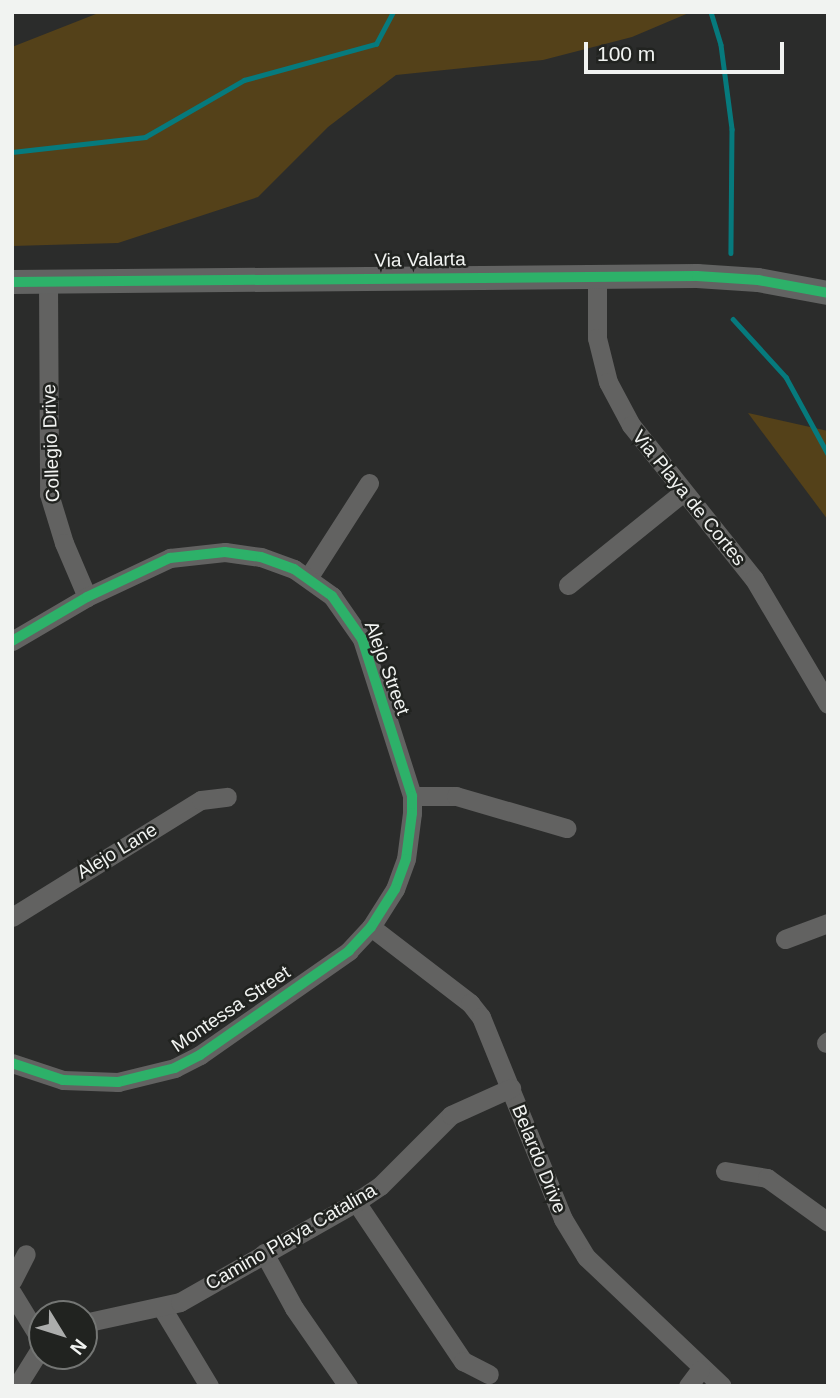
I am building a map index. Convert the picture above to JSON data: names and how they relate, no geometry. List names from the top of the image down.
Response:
{
  "streets": {
    "main road": ["Via Valarta"],
    "street": [
      "Collegio Drive",
      "Via Playa de Cortes",
      "Alejo Street",
      "Alejo Lane",
      "Montessa Street",
      "Belardo Drive",
      "Camino Playa Catalina"
    ]
  },
  "crossings": [
    ["Via Valarta", "Collegio Drive"],
    ["Via Valarta", "Via Playa de Cortes"],
    ["Collegio Drive", "Alejo Street"],
    ["Alejo Street", "Montessa Street"],
    ["Alejo Street", "Belardo Drive"],
    ["Montessa Street", "Belardo Drive"],
    ["Belardo Drive", "Camino Playa Catalina"]
  ],
  "scale_bar": "100 m",
  "north": "bottom right"
}
